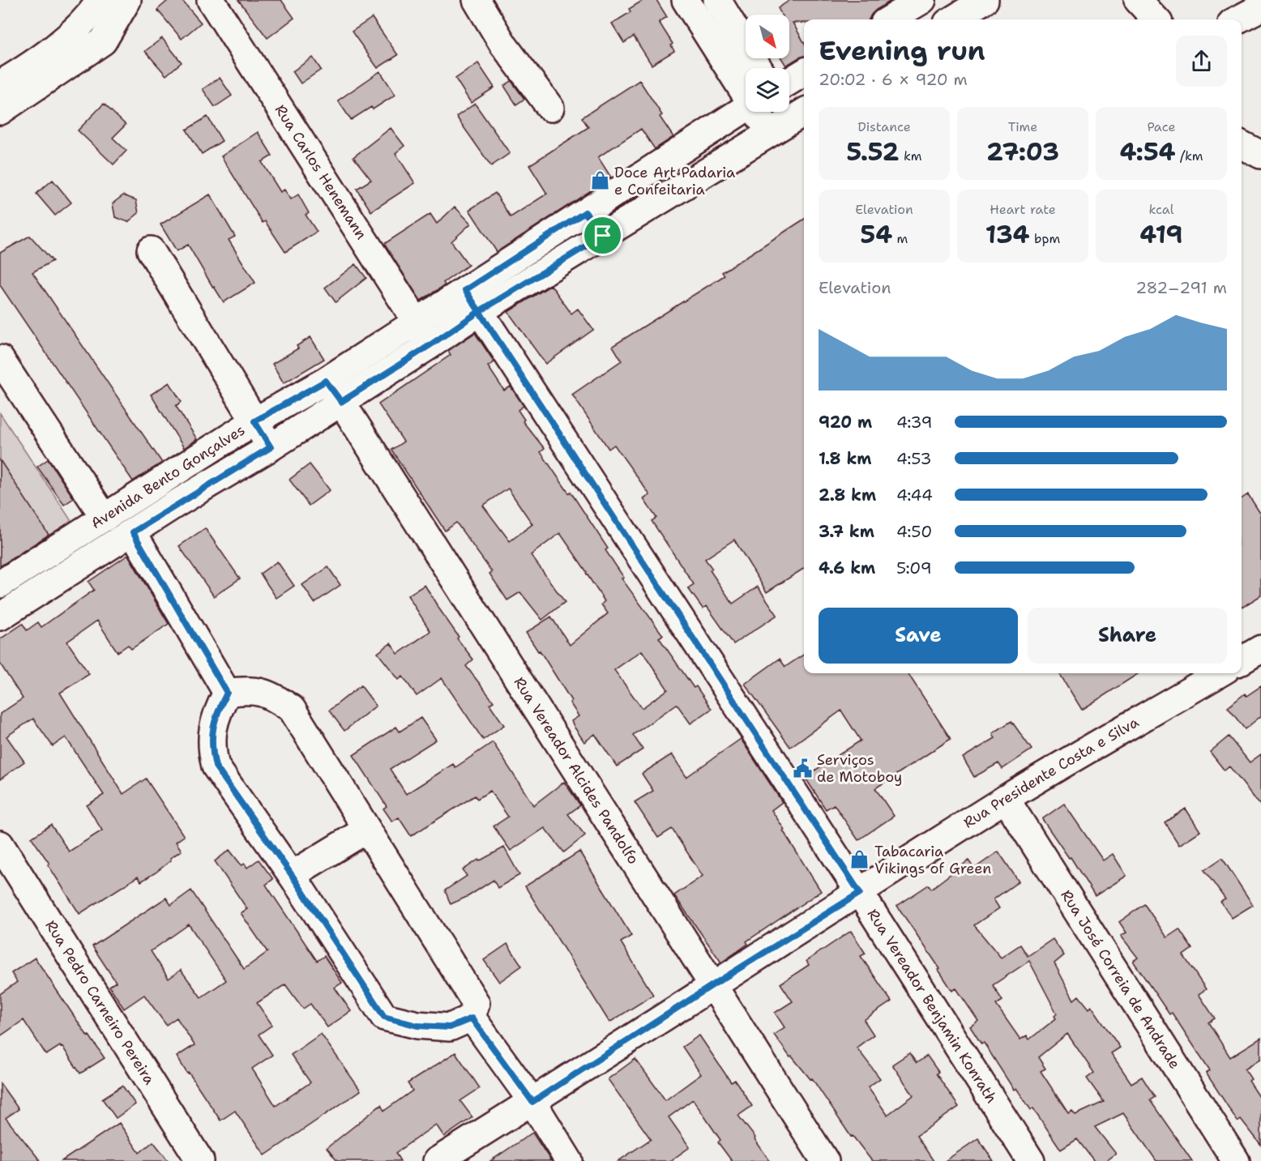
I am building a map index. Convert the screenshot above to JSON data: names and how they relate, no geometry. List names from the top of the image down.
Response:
{
  "streets": {
    "street": [
      "Rua Carlos Henemann",
      "Avenida Bento Gonçalves",
      "Rua Vereador Alcides Pandolfo",
      "Rua Presidente Costa e Silva",
      "Rua José Correia de Andrade",
      "Rua Pedro Carneiro Pereira",
      "Rua Vereador Benjamin Konrath"
    ]
  },
  "crossings": [
    ["Rua Carlos Henemann", "Avenida Bento Gonçalves"],
    ["Avenida Bento Gonçalves", "Rua Vereador Alcides Pandolfo"],
    ["Avenida Bento Gonçalves", "Rua Vereador Benjamin Konrath"],
    ["Rua Vereador Alcides Pandolfo", "Rua Presidente Costa e Silva"],
    ["Rua Presidente Costa e Silva", "Rua José Correia de Andrade"],
    ["Rua Presidente Costa e Silva", "Rua Vereador Benjamin Konrath"]
  ],
  "places": {
    "shop": ["Doce Art Padaria e Confeitaria", "Tabacaria Vikings of Green"],
    "public building": ["Serviços de Motoboy"]
  },
  "north": "bottom right",
  "page": {
    "heading": ["Evening run", "20:02 · 6 × 920 m"],
    "stats": [
      ["Distance", "5.52 km"],
      ["Time", "27:03"],
      ["Pace", "4:54 /km"],
      ["Elevation", "54 m"],
      ["Heart rate", "134 bpm"],
      ["kcal", "419"]
    ],
    "chart": ["Elevation", "282–291 m"],
    "list": [
      {
        "name": "920 m",
        "note": "4:39"
      },
      {
        "name": "1.8 km",
        "note": "4:53"
      },
      {
        "name": "2.8 km",
        "note": "4:44"
      },
      {
        "name": "3.7 km",
        "note": "4:50"
      },
      {
        "name": "4.6 km",
        "note": "5:09"
      }
    ],
    "buttons": ["Save", "Share"]
  }
}
